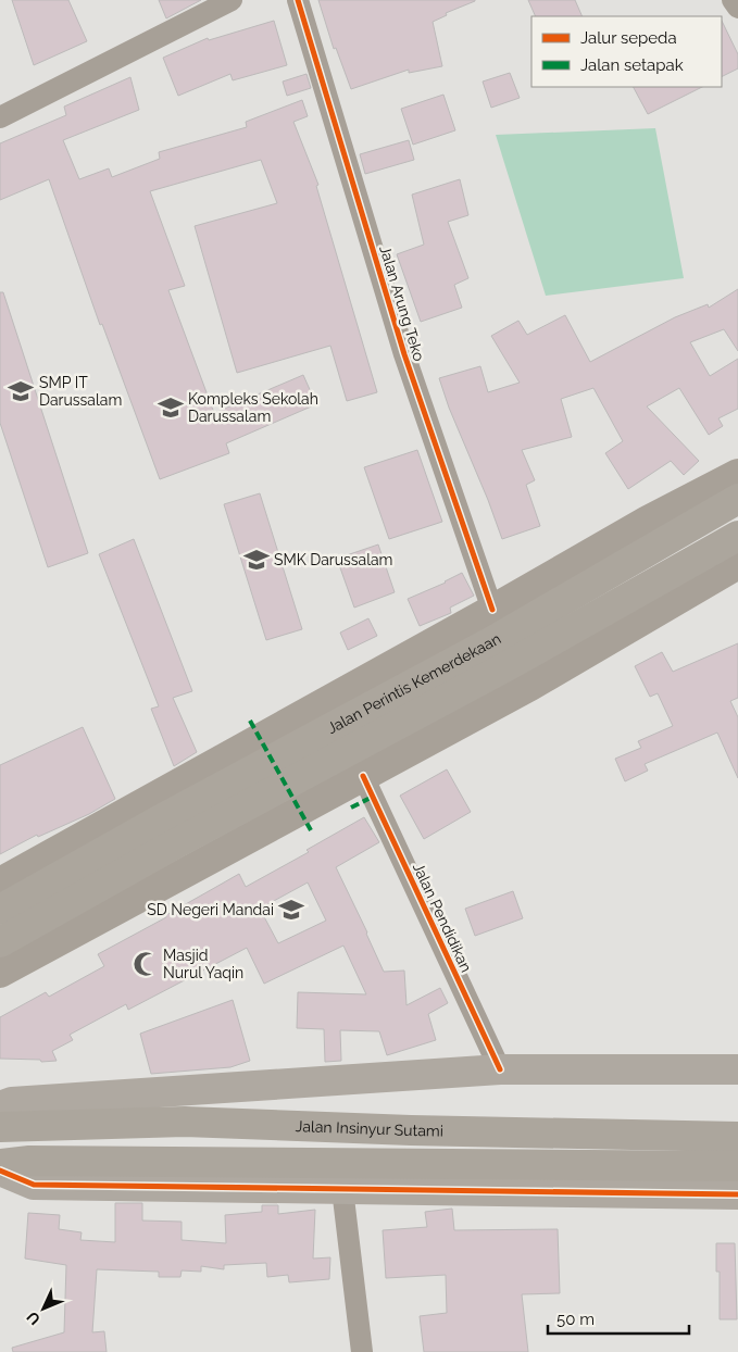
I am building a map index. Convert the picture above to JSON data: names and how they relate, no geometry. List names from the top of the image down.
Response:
{
  "streets": {
    "highway": ["Jalan Perintis Kemerdekaan", "Jalan Insinyur Sutami"],
    "street": ["Jalan Arung Teko", "Jalan Pendidikan"]
  },
  "crossings": [
    ["Jalan Arung Teko", "Jalan Perintis Kemerdekaan"]
  ],
  "places": {
    "school or university": [
      "SMP IT Darussalam",
      "Kompleks Sekolah Darussalam",
      "SMK Darussalam",
      "SD Negeri Mandai"
    ],
    "mosque": ["Masjid Nurul Yaqin"]
  },
  "legend": ["Jalur sepeda", "Jalan setapak"],
  "scale_bar": "50 m",
  "north": "bottom left"
}
